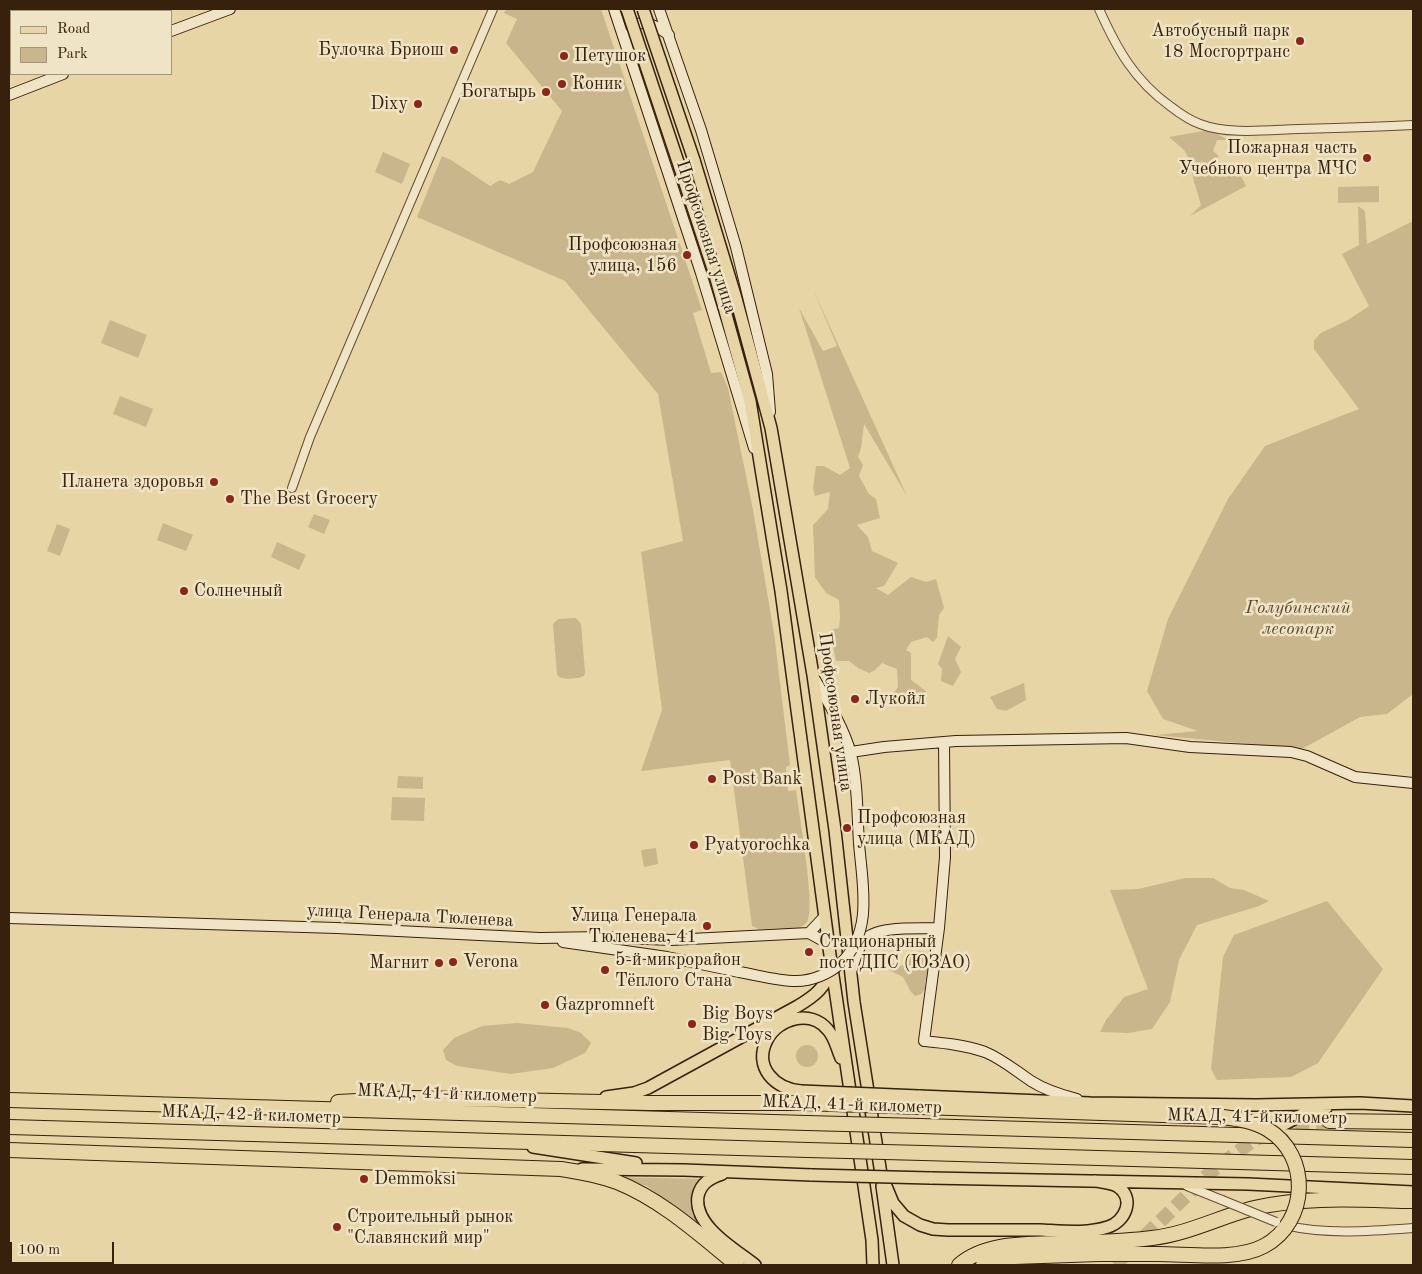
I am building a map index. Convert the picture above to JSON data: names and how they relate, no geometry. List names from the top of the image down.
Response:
{
  "streets": {
    "highway": ["МКАД, 41-й километр", "МКАД, 42-й километр"],
    "main road": ["Профсоюзная улица"],
    "street": ["улица Генерала Тюленева"]
  },
  "crossings": [
    ["МКАД, 41-й километр", "МКАД, 42-й километр"]
  ],
  "parks": ["Голубинский лесопарк"],
  "places": [
    "Автобусный парк 18 Мосгортранс",
    "Булочка Бриош",
    "Петушок",
    "Коник",
    "Богатырь",
    "Dixy",
    "Пожарная часть Учебного центра МЧС",
    "Профсоюзная улица, 156",
    "Планета здоровья",
    "The Best Grocery",
    "Солнечный",
    "Лукойл",
    "Post Bank",
    "Профсоюзная улица (МКАД)",
    "Pyatyorochka",
    "Улица Генерала Тюленева, 41",
    "Стационарный пост ДПС (ЮЗАО)",
    "Verona",
    "Магнит",
    "5-й микрорайон Тёплого Стана",
    "Gazpromneft",
    "Big Boys Big Toys",
    "Demmoksi",
    "Строительный рынок \"Славянский мир\""
  ],
  "legend": ["Road", "Park"],
  "scale_bar": "100 m"
}
